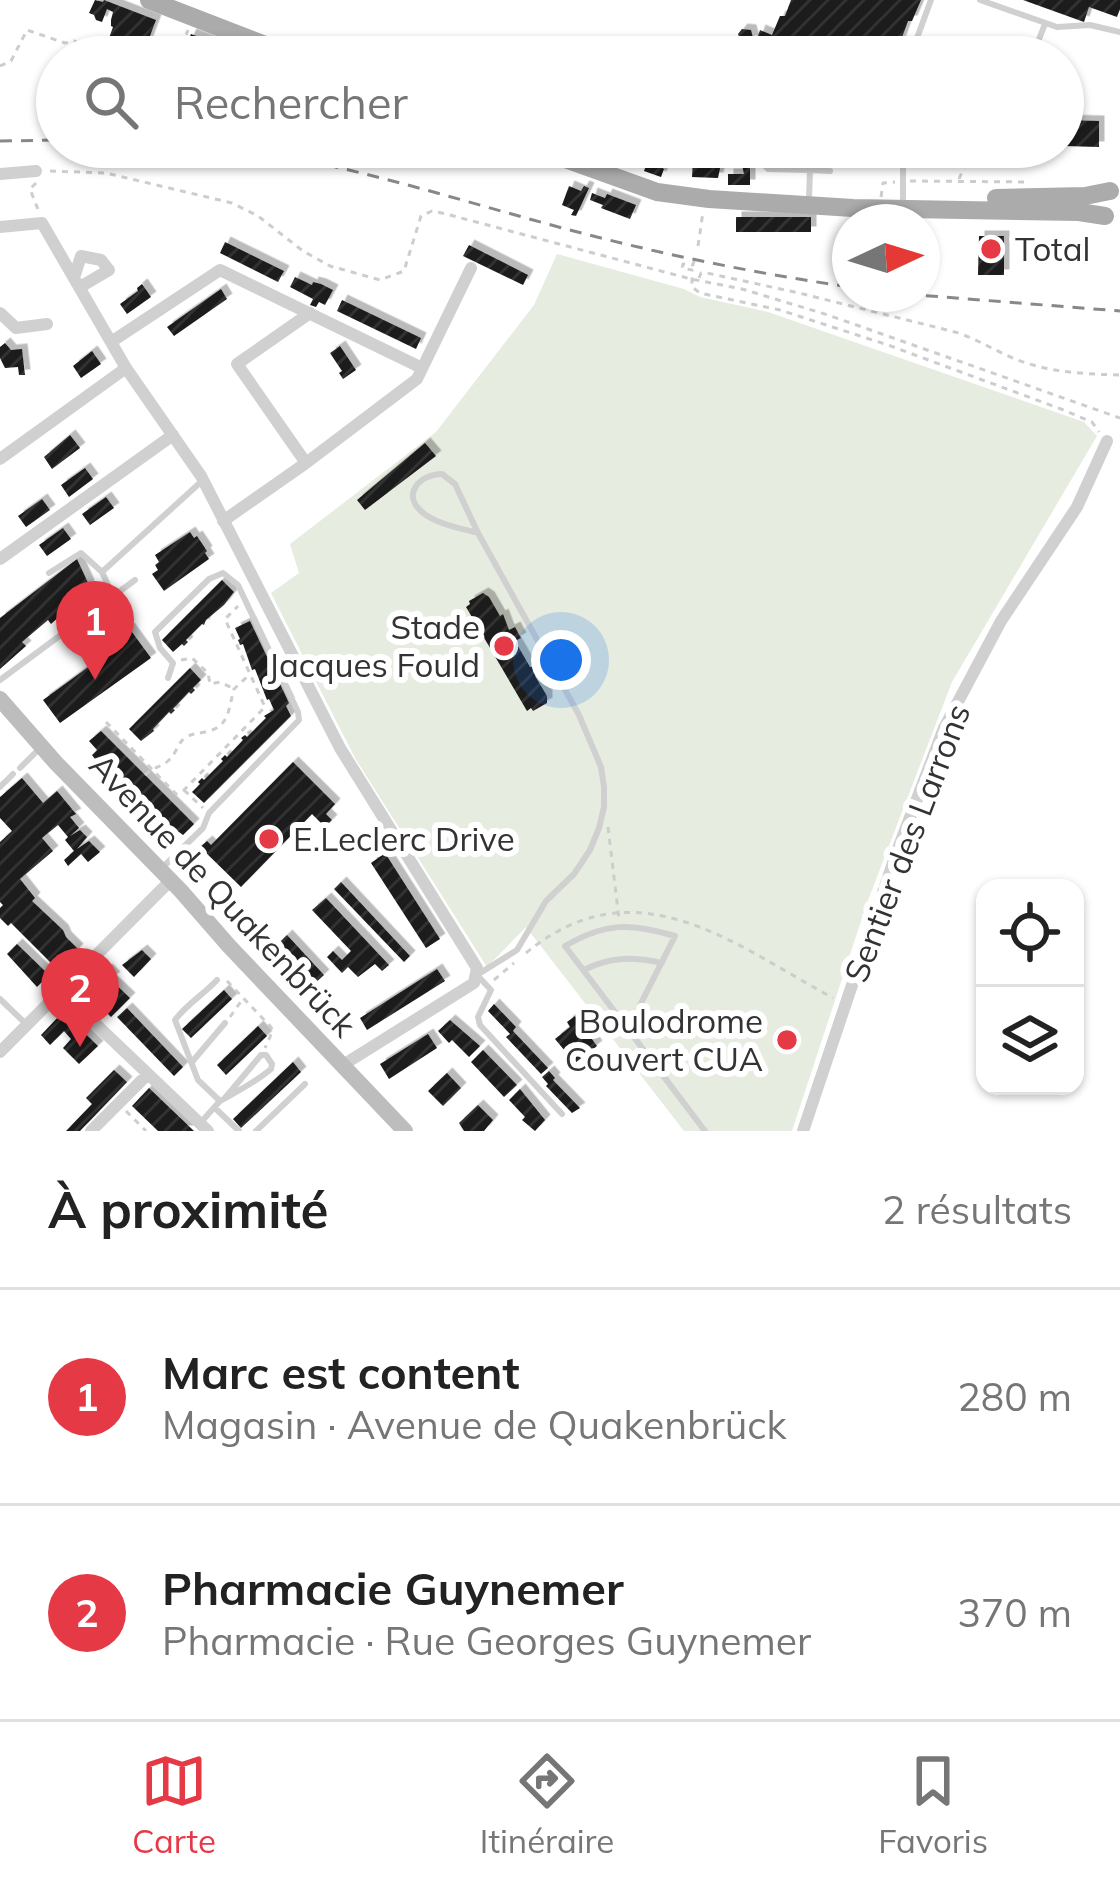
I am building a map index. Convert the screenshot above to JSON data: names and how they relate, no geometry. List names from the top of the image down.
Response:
{
  "streets": {
    "main road": ["Avenue de Quakenbrück"],
    "street": ["Sentier des Larrons"]
  },
  "places": [
    "Total",
    "Stade Jacques Fould",
    "E.Leclerc Drive",
    "Boulodrome Couvert CUA"
  ],
  "north": "right",
  "page": {
    "search": "Rechercher",
    "pins": ["1", "2"],
    "heading": ["À proximité", "2 résultats"],
    "list": [
      {
        "mark": "1",
        "name": "Marc est content",
        "note": "Magasin · Avenue de Quakenbrück",
        "value": "280 m"
      },
      {
        "mark": "2",
        "name": "Pharmacie Guynemer",
        "note": "Pharmacie · Rue Georges Guynemer",
        "value": "370 m"
      }
    ],
    "nav": ["Carte", "Itinéraire", "Favoris"]
  }
}
